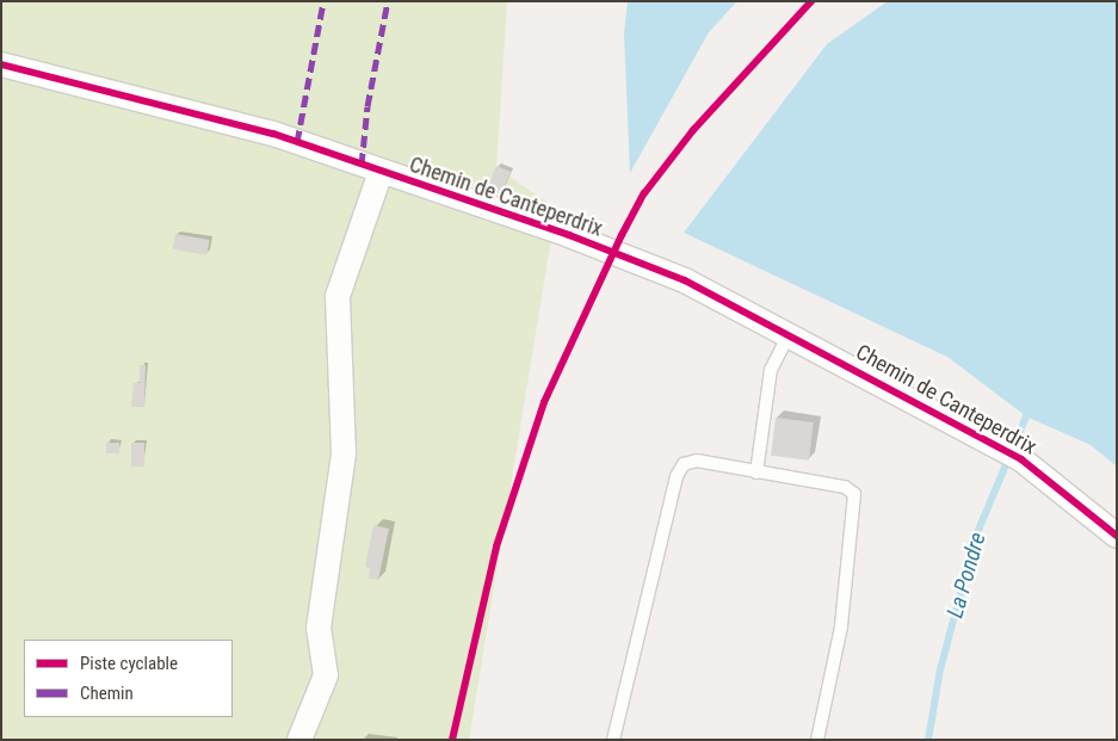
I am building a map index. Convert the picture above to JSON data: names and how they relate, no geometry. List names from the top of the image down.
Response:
{
  "streets": {
    "street": ["Chemin de Canteperdrix"]
  },
  "water": ["La Pondre"],
  "legend": ["Piste cyclable", "Chemin"]
}
